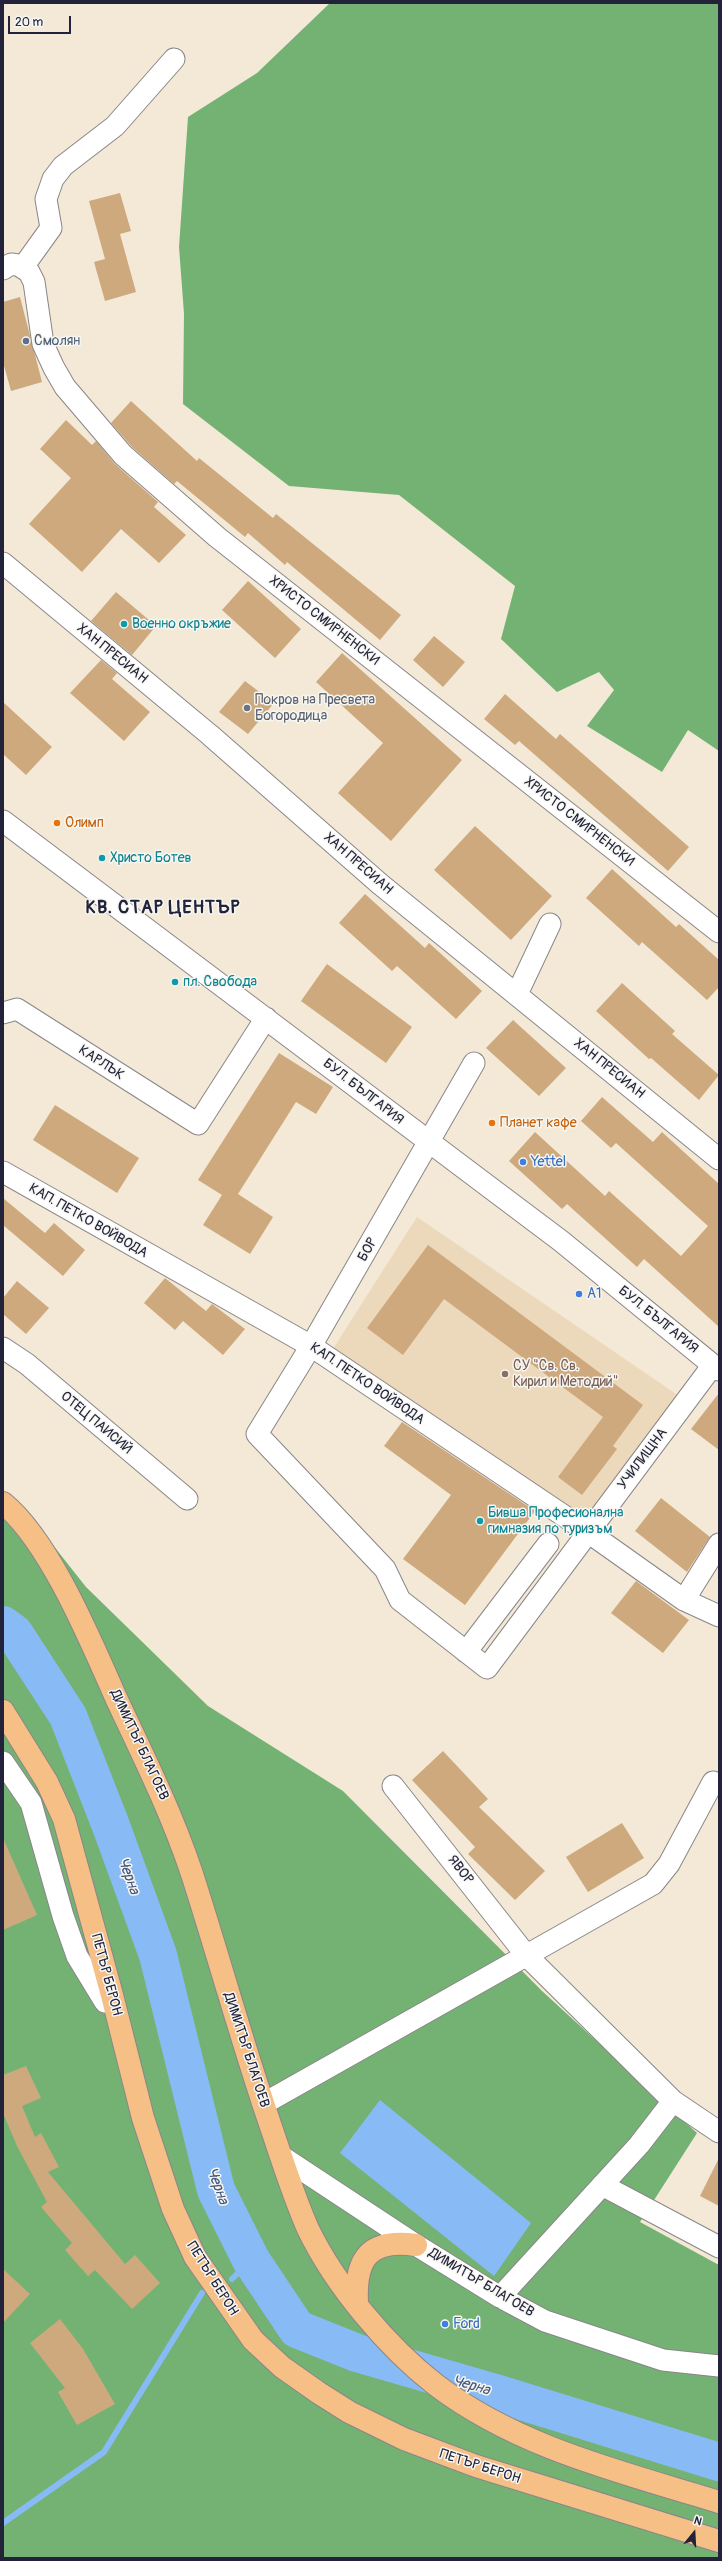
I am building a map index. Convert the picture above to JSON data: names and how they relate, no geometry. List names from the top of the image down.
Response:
{
  "streets": {
    "main road": ["ДИМИТЪР БЛАГОЕВ", "ПЕТЪР БЕРОН"],
    "street": [
      "ХРИСТО СМИРНЕНСКИ",
      "ХАН ПРЕСИАН",
      "КАРЛЪК",
      "БУЛ. БЪЛГАРИЯ",
      "КАП. ПЕТКО ВОЙВОДА",
      "БОР",
      "ОТЕЦ ПАИСИЙ",
      "УЧИЛИЩНА",
      "ЯВОР"
    ]
  },
  "crossings": [
    ["КАРЛЪК", "БУЛ. БЪЛГАРИЯ"],
    ["БУЛ. БЪЛГАРИЯ", "БОР"],
    ["БУЛ. БЪЛГАРИЯ", "УЧИЛИЩНА"],
    ["КАП. ПЕТКО ВОЙВОДА", "БОР"],
    ["КАП. ПЕТКО ВОЙВОДА", "УЧИЛИЩНА"],
    ["БОР", "УЧИЛИЩНА"]
  ],
  "districts": ["КВ. СТАР ЦЕНТЪР"],
  "water": ["Черна"],
  "places": [
    "Смолян",
    "Военно окръжие",
    "Покров на Пресвета Богородица",
    "Олимп",
    "Христо Ботев",
    "пл. Свобода",
    "Планет кафе",
    "Yettel",
    "A1",
    "СУ \"Св. Св. Кирил и Методий\"",
    "Бивша Професионална гимназия по туризъм",
    "Ford"
  ],
  "scale_bar": "20 m",
  "north": "top"
}
